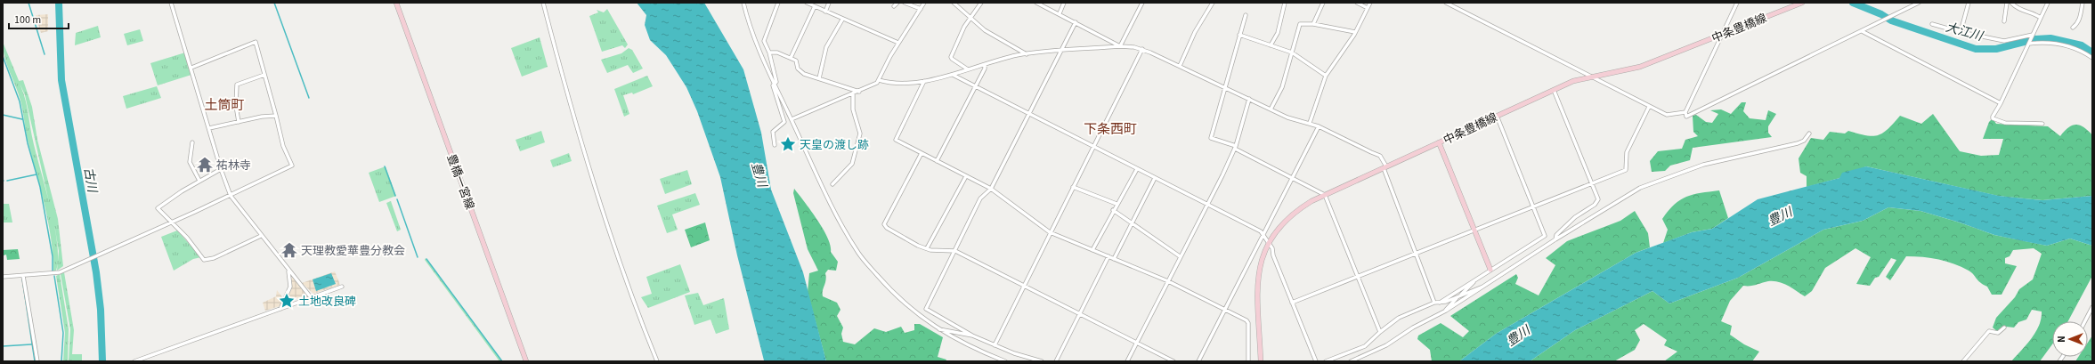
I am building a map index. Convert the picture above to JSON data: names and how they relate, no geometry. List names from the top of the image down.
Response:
{
  "streets": {
    "main road": ["中条豊橋線", "豊橋一宮線"]
  },
  "districts": ["土筒町", "下条西町"],
  "water": ["大江川", "豊川", "古川"],
  "places": {
    "place": ["天皇の渡し跡", "土地改良碑"],
    "temple": ["祐林寺", "天理教愛華豊分教会"]
  },
  "scale_bar": "100 m",
  "north": "left"
}
